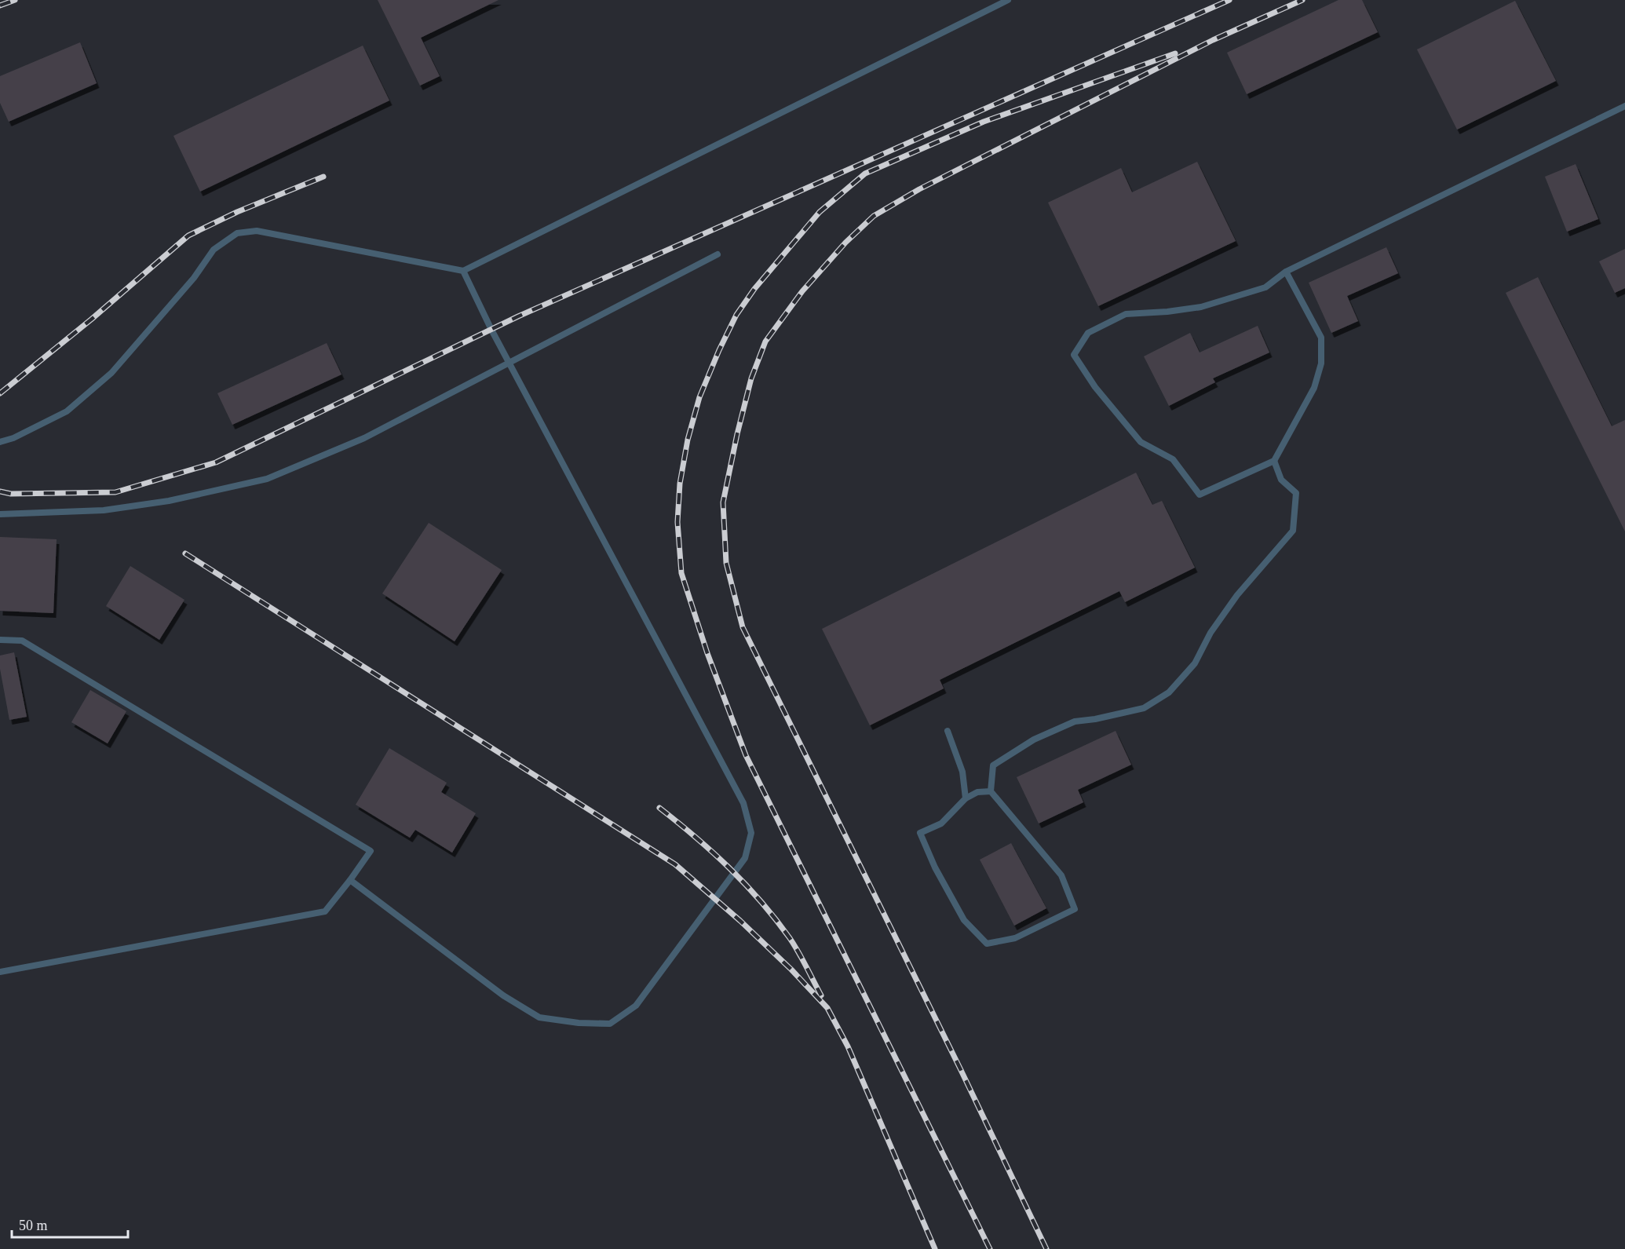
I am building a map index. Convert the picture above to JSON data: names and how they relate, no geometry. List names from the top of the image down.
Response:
{
  "scale_bar": "50 m"
}
